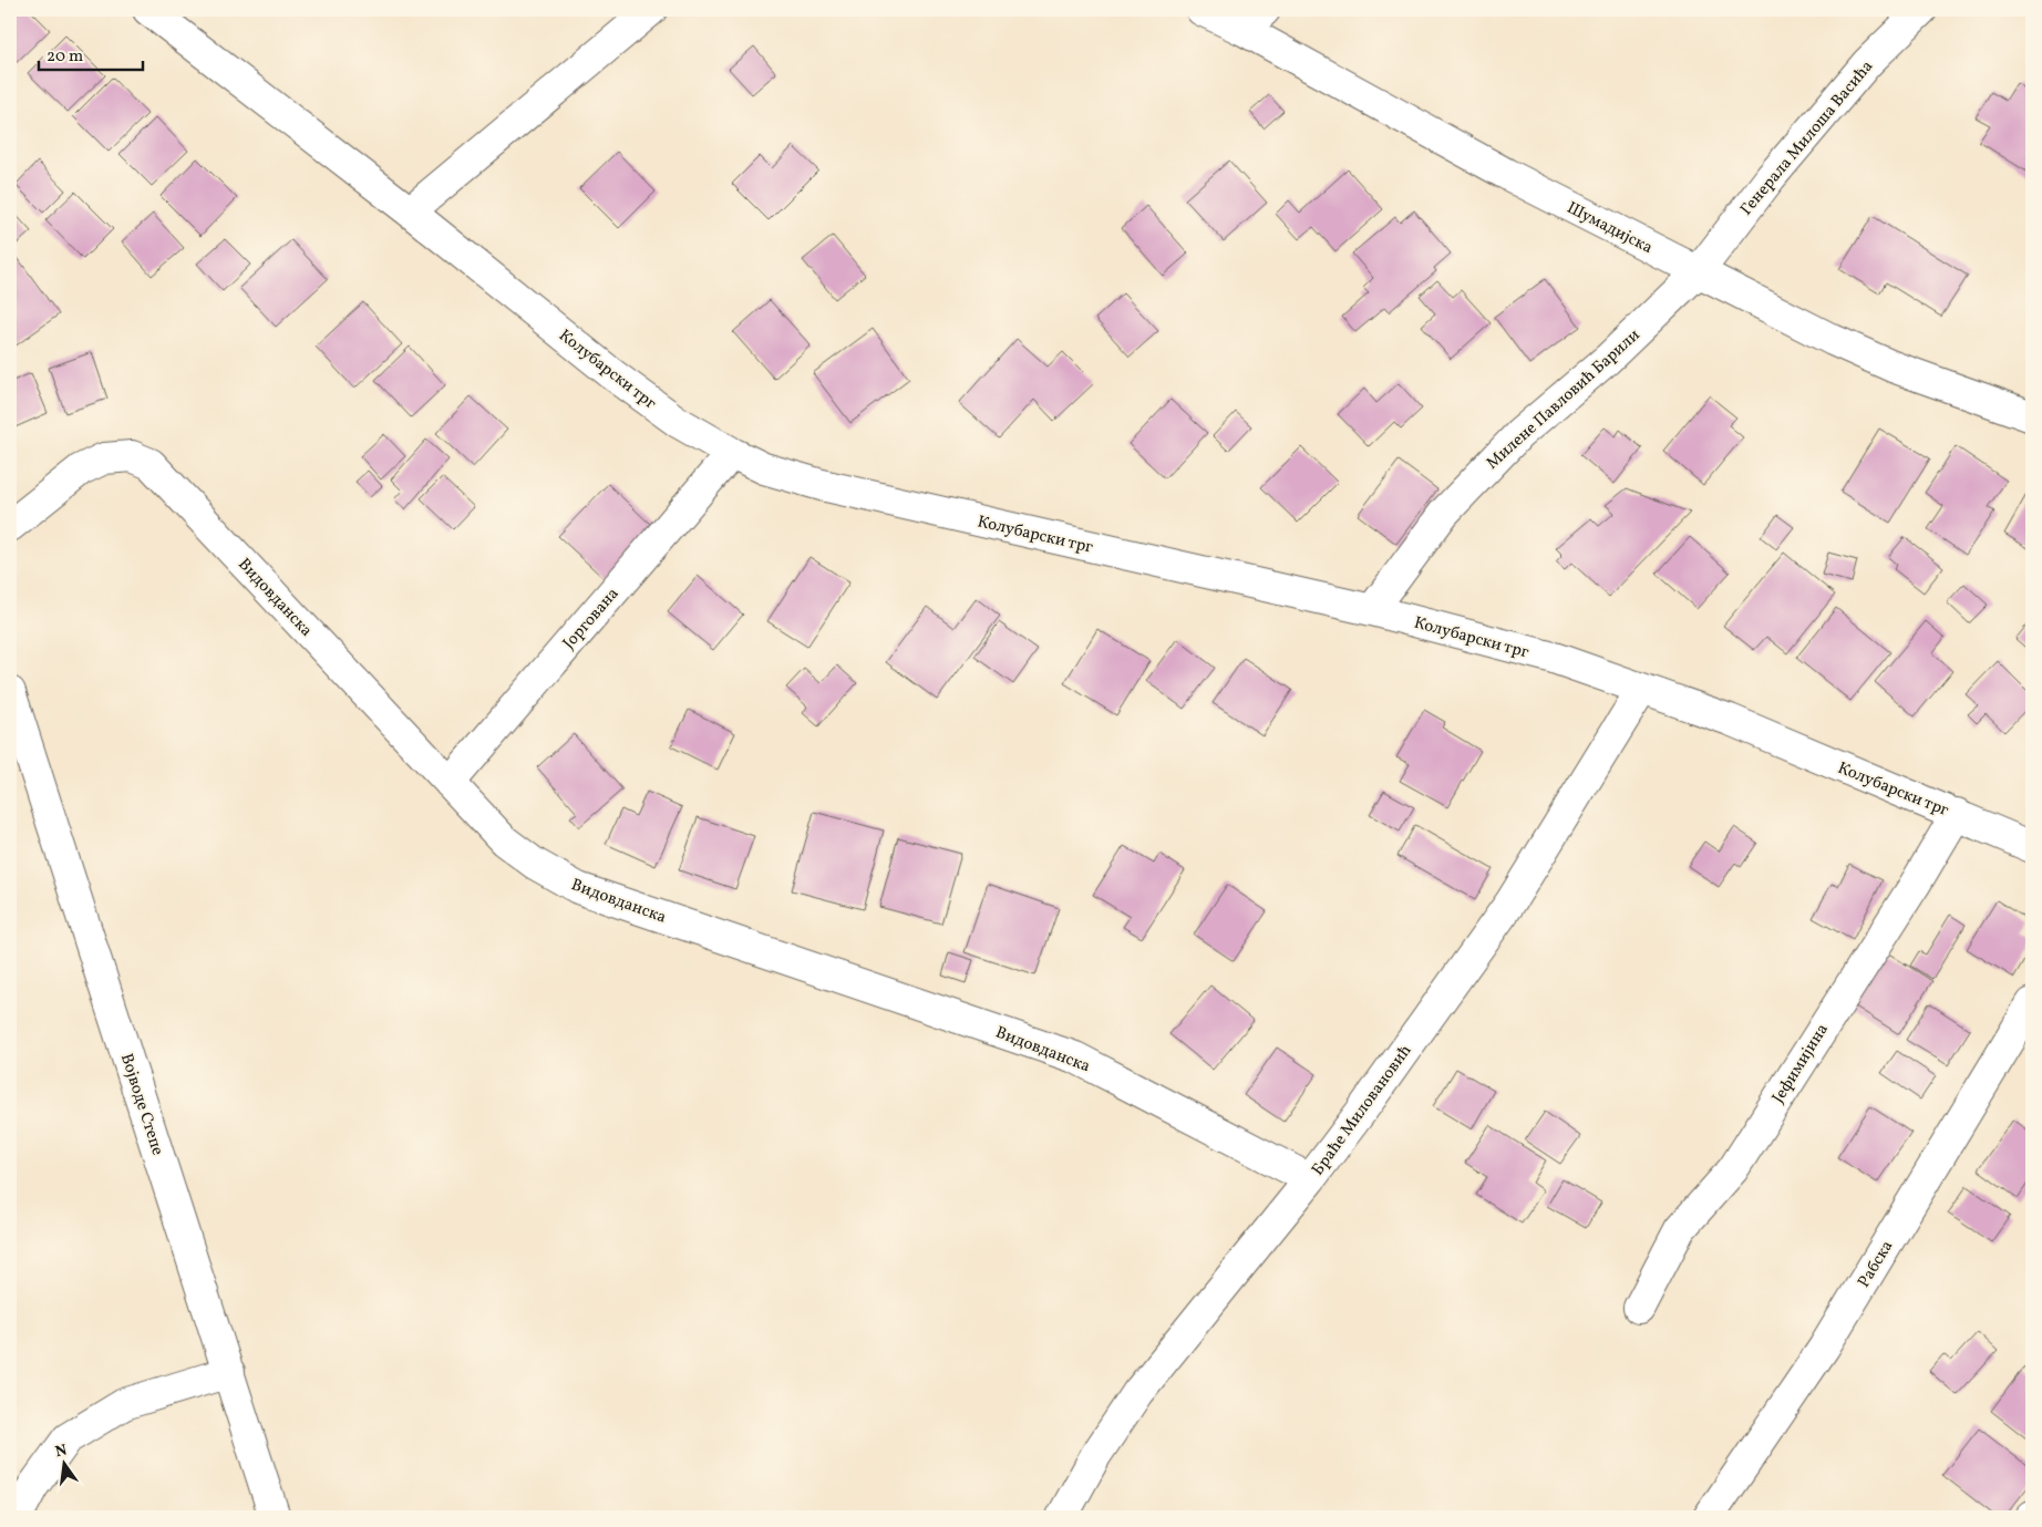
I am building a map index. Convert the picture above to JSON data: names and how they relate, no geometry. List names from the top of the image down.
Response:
{
  "streets": {
    "street": [
      "Генерала Милоша Васића",
      "Шумадијска",
      "Колубарски трг",
      "Милене Павловић Барили",
      "Видовданска",
      "Јоргована",
      "Јефимијина",
      "Војводе Степе",
      "Браће Миловановић",
      "Рабска"
    ]
  },
  "crossings": [
    ["Генерала Милоша Васића", "Шумадијска"],
    ["Генерала Милоша Васића", "Милене Павловић Барили"],
    ["Шумадијска", "Милене Павловић Барили"],
    ["Колубарски трг", "Милене Павловић Барили"],
    ["Колубарски трг", "Јоргована"],
    ["Колубарски трг", "Јефимијина"],
    ["Колубарски трг", "Браће Миловановић"],
    ["Видовданска", "Јоргована"],
    ["Видовданска", "Браће Миловановић"]
  ],
  "scale_bar": "20 m",
  "north": "top"
}
